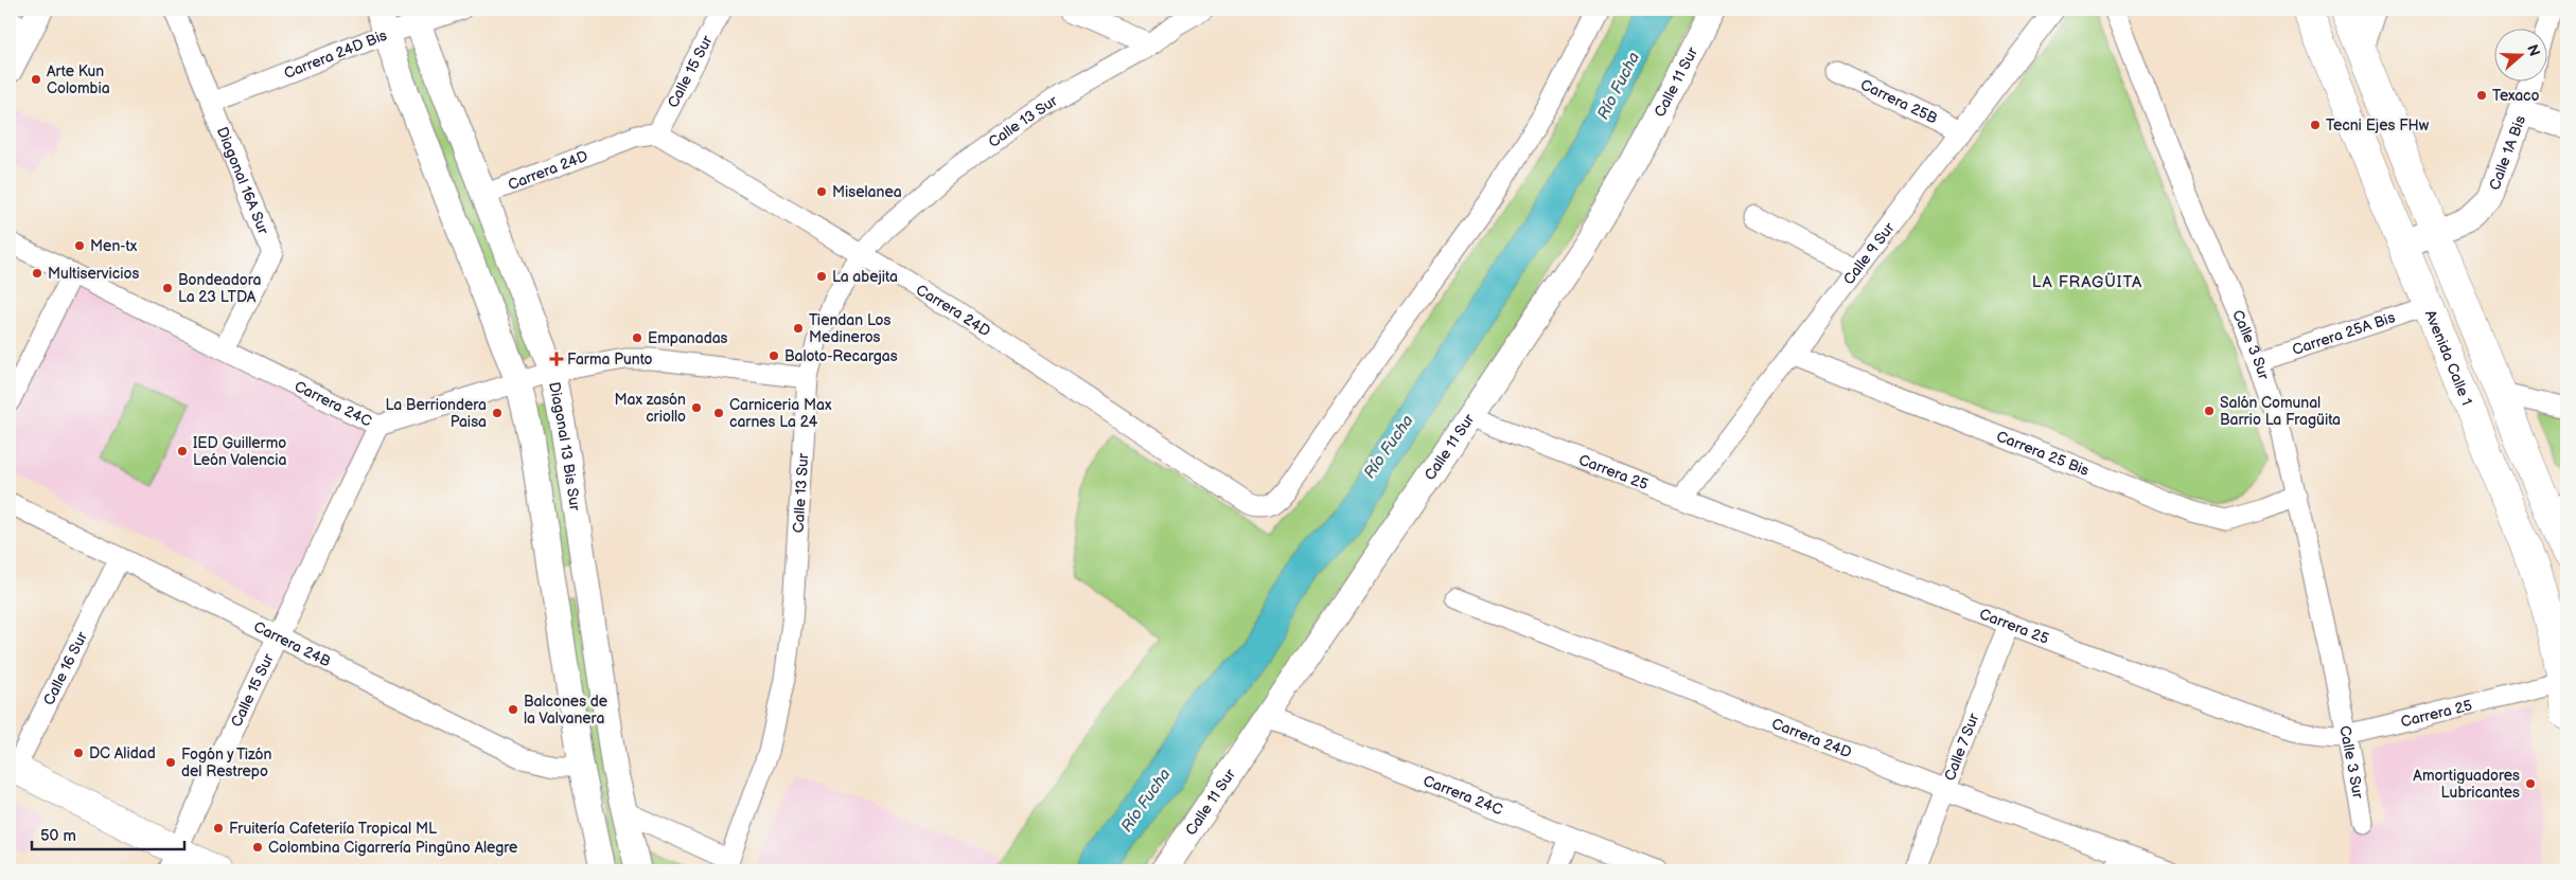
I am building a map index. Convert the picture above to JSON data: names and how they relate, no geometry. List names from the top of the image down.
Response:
{
  "streets": {
    "main road": ["Avenida Calle 1"],
    "street": [
      "Carrera 24D Bis",
      "Calle 15 Sur",
      "Calle 11 Sur",
      "Carrera 25B",
      "Calle 13 Sur",
      "Calle 1A Bis",
      "Carrera 24D",
      "Diagonal 16A Sur",
      "Calle 9 Sur",
      "Carrera 25A Bis",
      "Calle 3 Sur",
      "Carrera 24C",
      "Diagonal 13 Bis Sur",
      "Carrera 25 Bis",
      "Carrera 25",
      "Carrera 24B",
      "Calle 16 Sur",
      "Calle 7 Sur"
    ]
  },
  "crossings": [
    ["Carrera 24D Bis", "Diagonal 16A Sur"],
    ["Carrera 24D Bis", "Diagonal 13 Bis Sur"],
    ["Calle 15 Sur", "Carrera 24D"],
    ["Calle 15 Sur", "Carrera 24C"],
    ["Calle 15 Sur", "Carrera 24B"],
    ["Calle 11 Sur", "Carrera 24C"],
    ["Calle 11 Sur", "Carrera 25"],
    ["Carrera 25B", "Calle 9 Sur"],
    ["Calle 13 Sur", "Carrera 24D"],
    ["Calle 13 Sur", "Carrera 24C"],
    ["Calle 1A Bis", "Avenida Calle 1"],
    ["Carrera 24D", "Diagonal 13 Bis Sur"],
    ["Carrera 24D", "Calle 7 Sur"],
    ["Diagonal 16A Sur", "Carrera 24C"],
    ["Calle 9 Sur", "Carrera 25 Bis"],
    ["Calle 9 Sur", "Carrera 25"],
    ["Carrera 25A Bis", "Calle 3 Sur"],
    ["Carrera 25A Bis", "Avenida Calle 1"],
    ["Calle 3 Sur", "Carrera 25 Bis"],
    ["Calle 3 Sur", "Carrera 25"],
    ["Avenida Calle 1", "Carrera 25"],
    ["Carrera 24C", "Diagonal 13 Bis Sur"],
    ["Carrera 25", "Calle 7 Sur"],
    ["Carrera 24B", "Calle 16 Sur"]
  ],
  "districts": ["LA FRAGÜITA"],
  "water": ["Río Fucha"],
  "places": {
    "other": [
      "Arte Kun Colombia",
      "Texaco",
      "Tecni Ejes FHw",
      "Miselanea",
      "Men-tx",
      "Multiservicios",
      "La abejita",
      "Bondeadora La 23 LTDA",
      "Tiendan Los Medineros",
      "Empanadas",
      "Baloto-Recargas",
      "Max zasón criollo",
      "Salón Comunal Barrio La Fragüita",
      "La Berriondera Paisa",
      "Carniceria Max carnes La 24",
      "IED Guillermo León Valencia",
      "Balcones de la Valvanera",
      "DC Alidad",
      "Fogón y Tizón del Restrepo",
      "Amortiguadores Lubricantes",
      "Fruitería Cafeteriía Tropical ML",
      "Colombina Cigarrería Pingüno Alegre"
    ],
    "health": ["Farma Punto"]
  },
  "scale_bar": "50 m",
  "north": "right"
}
